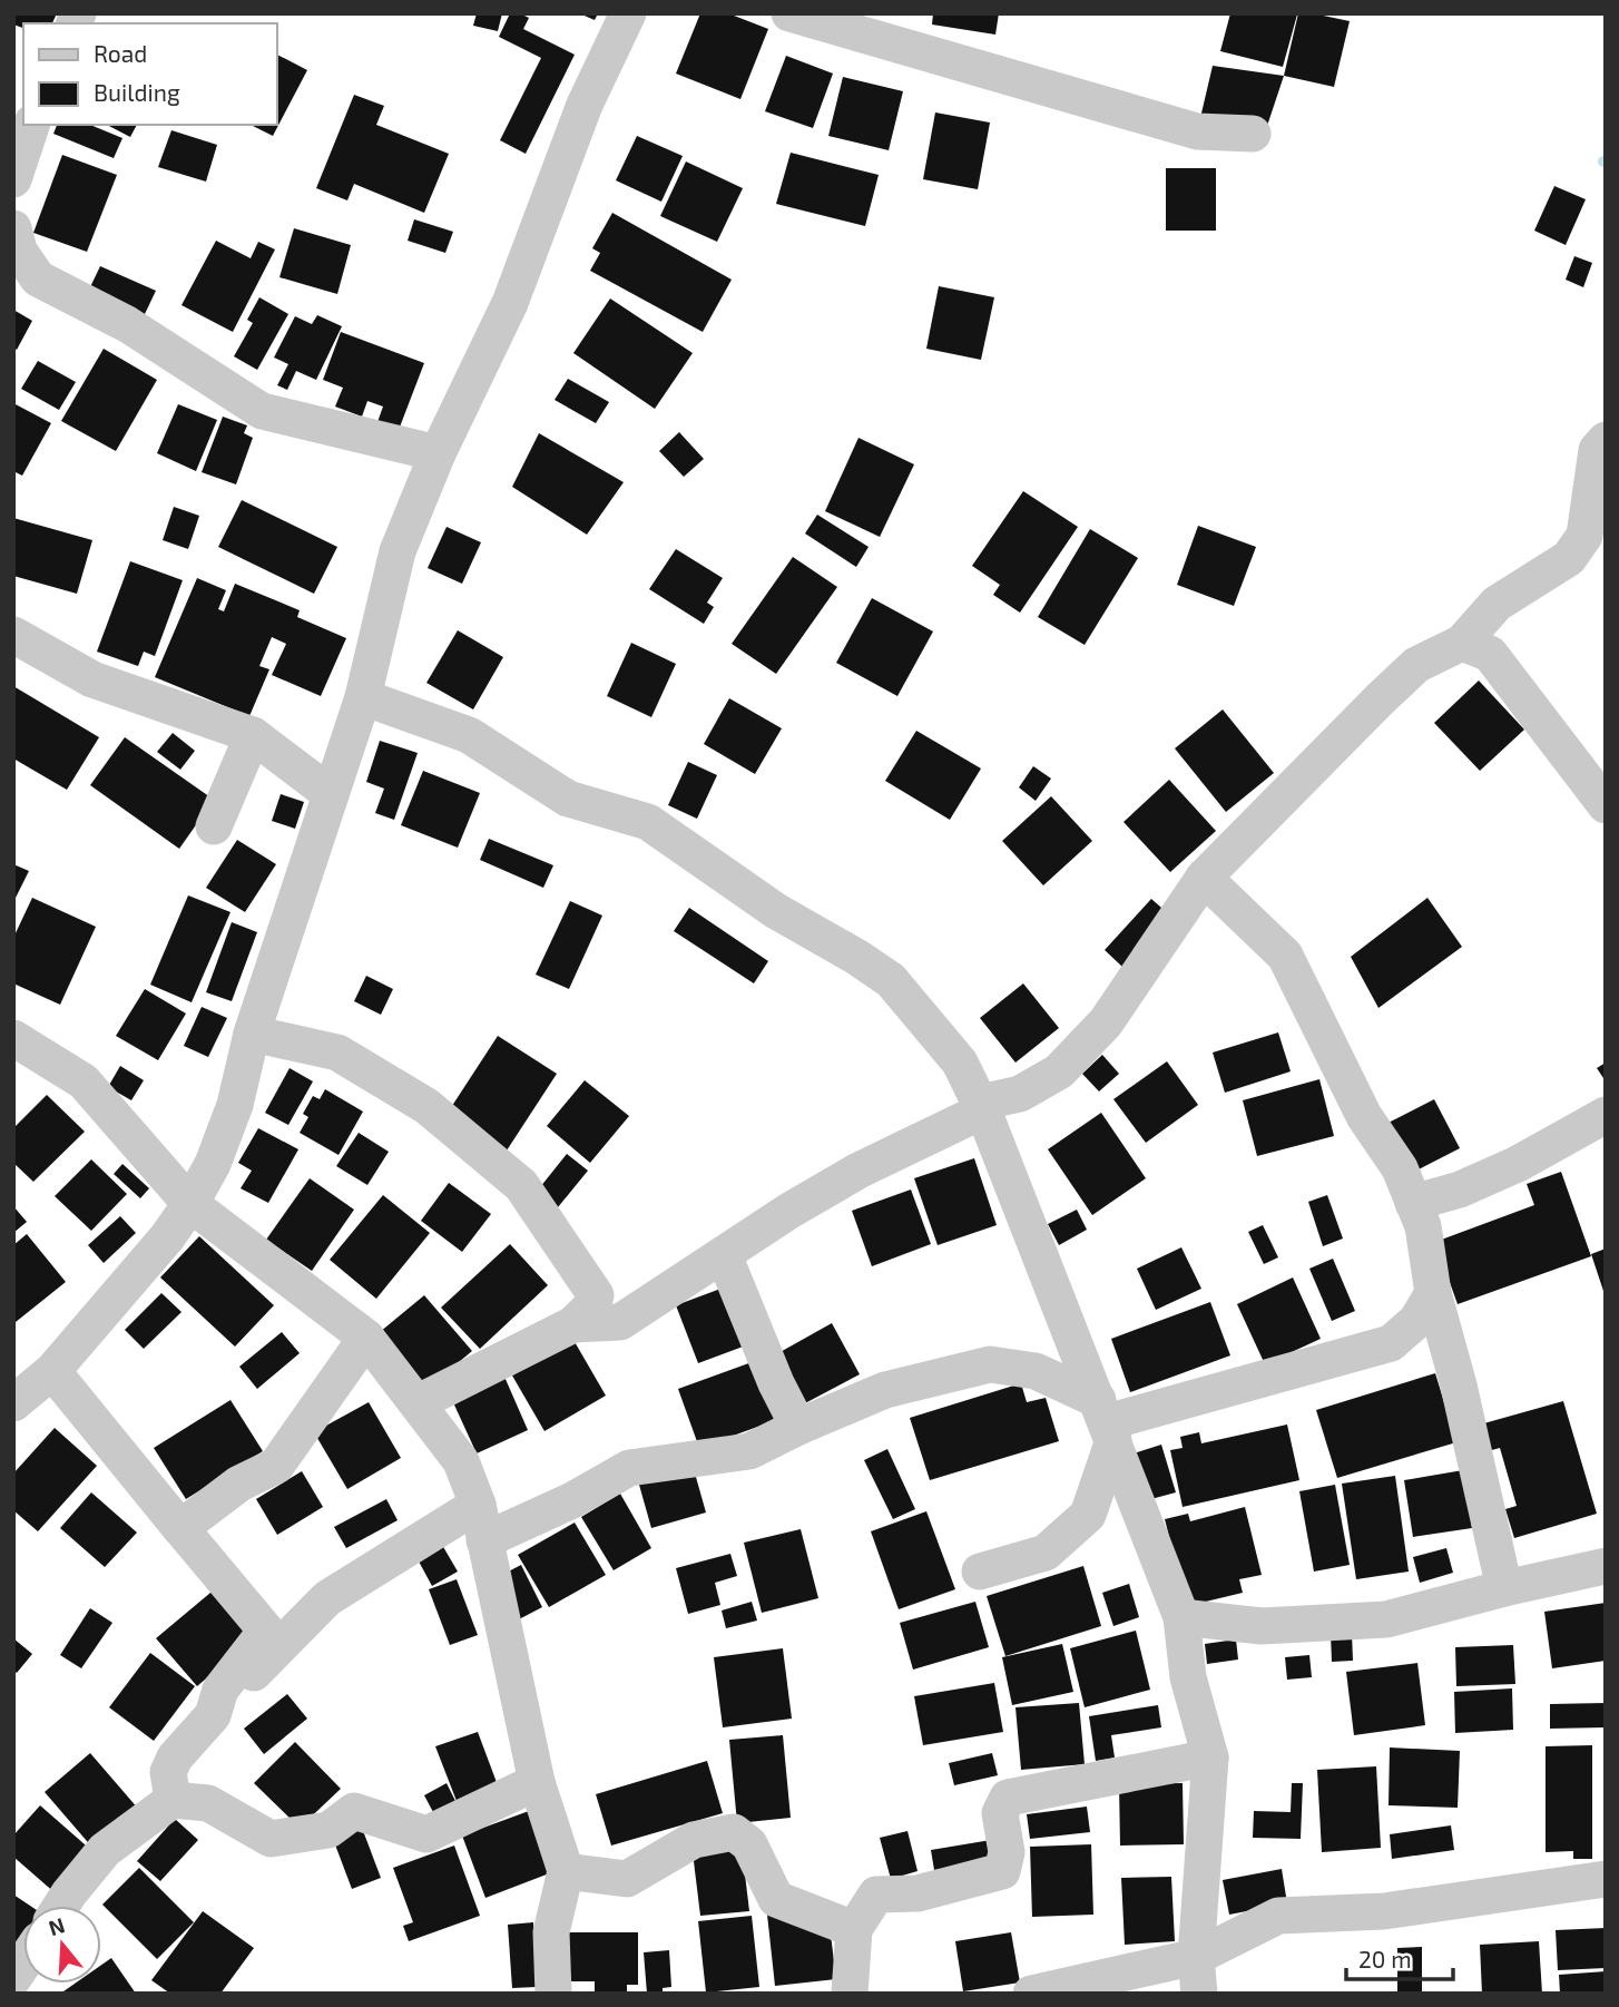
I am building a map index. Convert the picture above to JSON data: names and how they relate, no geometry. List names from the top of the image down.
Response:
{
  "legend": ["Road", "Building"],
  "scale_bar": "20 m",
  "north": "top"
}
